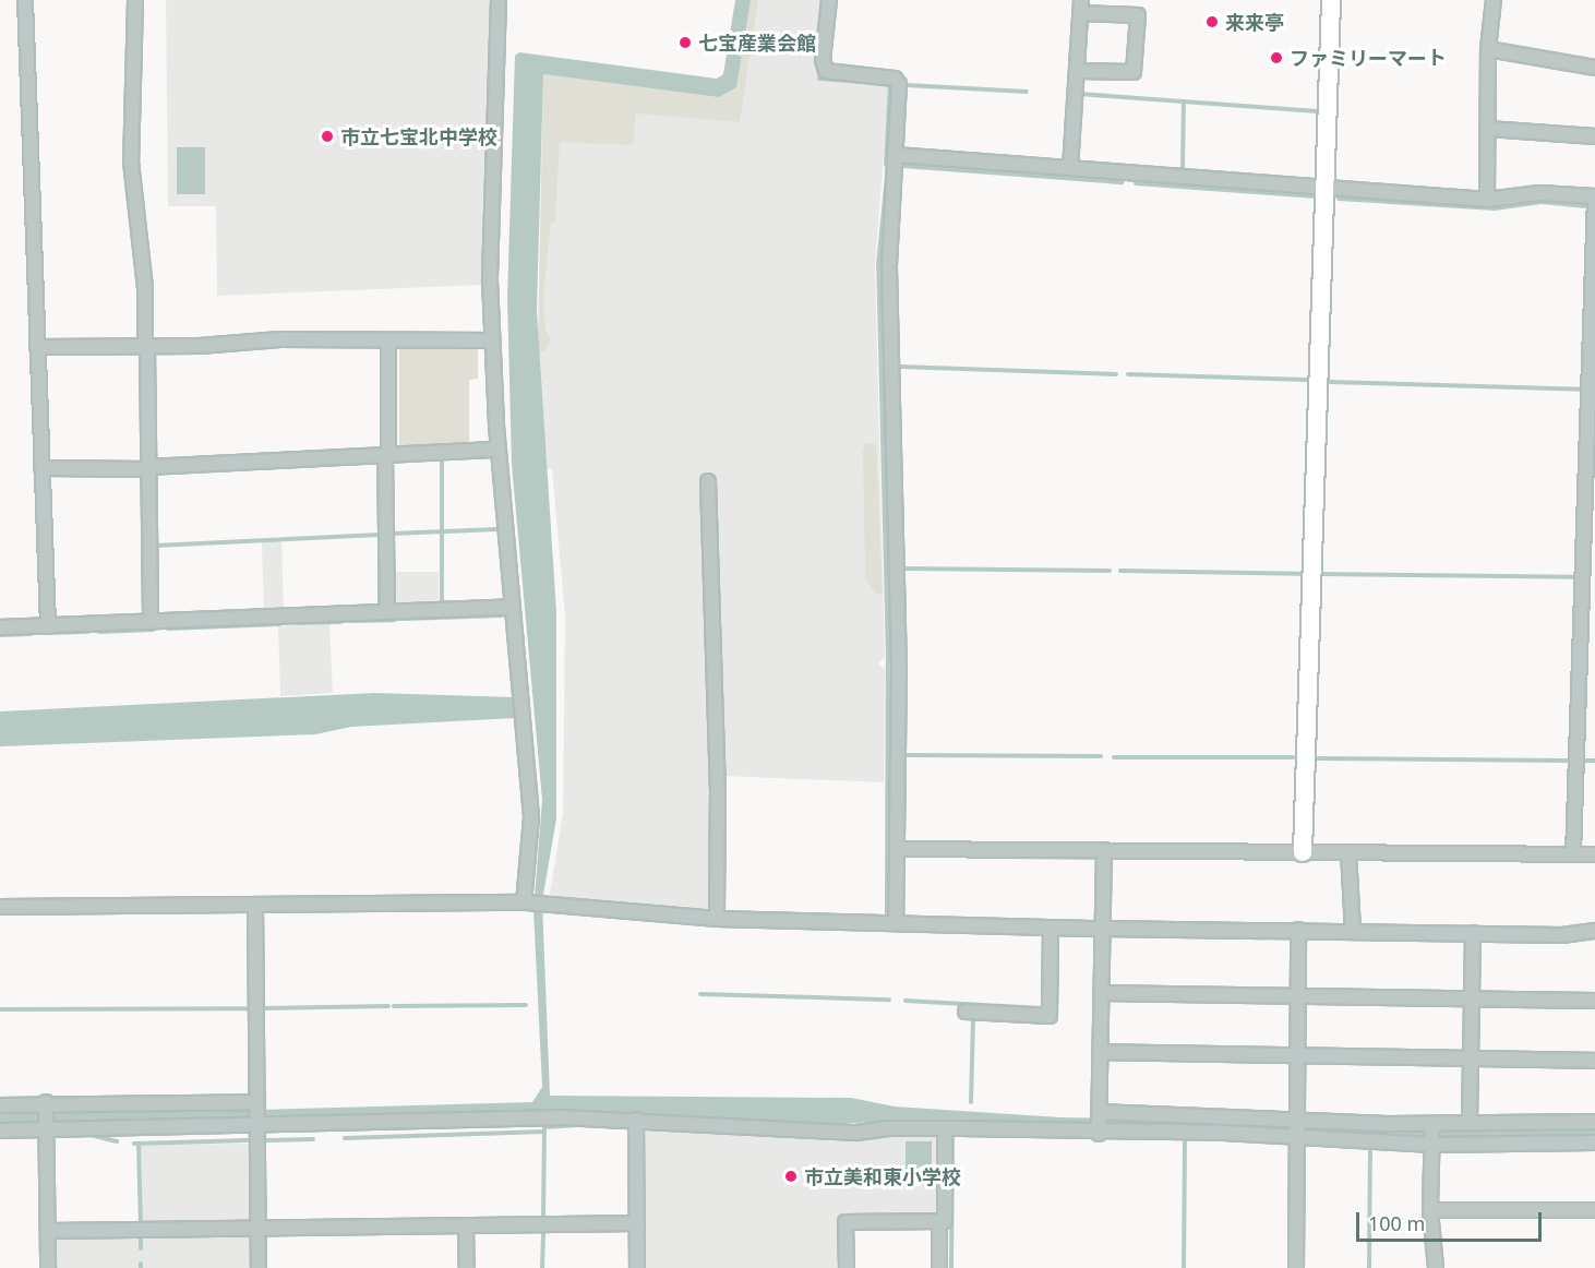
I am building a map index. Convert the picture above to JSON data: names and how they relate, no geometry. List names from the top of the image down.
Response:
{
  "places": [
    "来来亭",
    "七宝産業会館",
    "ファミリーマート",
    "市立七宝北中学校",
    "市立美和東小学校"
  ],
  "scale_bar": "100 m"
}
